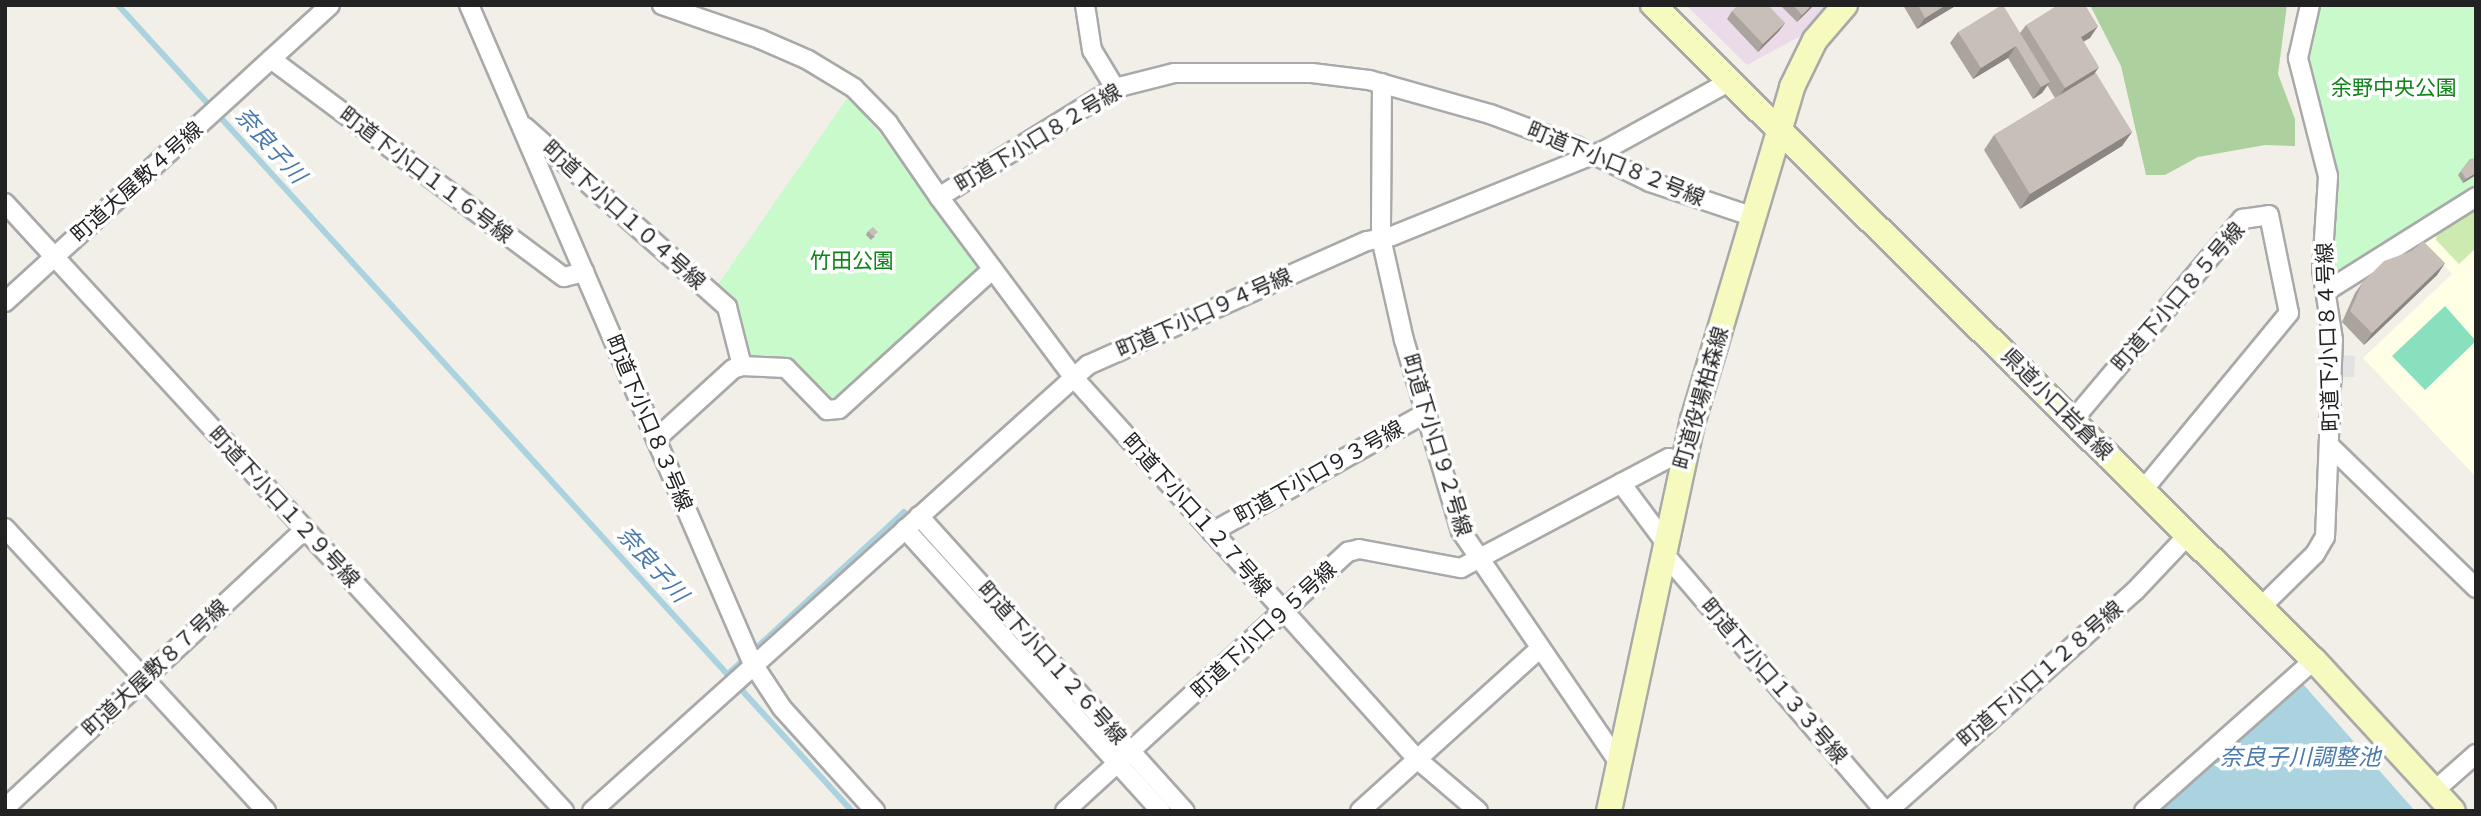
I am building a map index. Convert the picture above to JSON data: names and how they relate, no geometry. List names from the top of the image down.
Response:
{
  "streets": {
    "main road": ["町道役場柏森線", "県道小口岩倉線"],
    "street": [
      "町道下小口８２号線",
      "町道下小口１１６号線",
      "町道大屋敷４号線",
      "町道下小口１０４号線",
      "町道下小口８５号線",
      "町道下小口９４号線",
      "町道下小口８４号線",
      "町道下小口８３号線",
      "町道下小口９２号線",
      "町道下小口９３号線",
      "町道下小口１２９号線",
      "町道下小口１２７号線",
      "町道下小口９５号線",
      "町道下小口１２６号線",
      "町道大屋敷８７号線",
      "町道下小口１２８号線",
      "町道下小口１３３号線"
    ]
  },
  "crossings": [
    ["町道下小口８２号線", "町道下小口９４号線"],
    ["町道下小口８２号線", "町道役場柏森線"],
    ["町道下小口８２号線", "町道下小口９２号線"],
    ["町道下小口８２号線", "町道下小口１２７号線"],
    ["町道下小口１１６号線", "町道大屋敷４号線"],
    ["町道下小口１１６号線", "町道下小口８３号線"],
    ["町道大屋敷４号線", "町道下小口１２９号線"],
    ["町道下小口１０４号線", "町道下小口８３号線"],
    ["町道下小口８５号線", "県道小口岩倉線"],
    ["町道下小口９４号線", "県道小口岩倉線"],
    ["町道下小口９４号線", "町道下小口８３号線"],
    ["町道下小口９４号線", "町道下小口９２号線"],
    ["町道下小口９４号線", "町道下小口１２７号線"],
    ["町道下小口９４号線", "町道下小口１２６号線"],
    ["町道下小口８４号線", "県道小口岩倉線"],
    ["町道役場柏森線", "県道小口岩倉線"],
    ["町道役場柏森線", "町道下小口９２号線"],
    ["町道役場柏森線", "町道下小口９５号線"],
    ["町道役場柏森線", "町道下小口１３３号線"],
    ["県道小口岩倉線", "町道下小口１２８号線"],
    ["町道下小口９２号線", "町道下小口９３号線"],
    ["町道下小口９２号線", "町道下小口９５号線"],
    ["町道下小口９３号線", "町道下小口１２７号線"],
    ["町道下小口１２９号線", "町道大屋敷８７号線"],
    ["町道下小口１２７号線", "町道下小口９５号線"],
    ["町道下小口９５号線", "町道下小口１２６号線"],
    ["町道下小口９５号線", "町道下小口１３３号線"],
    ["町道下小口１２８号線", "町道下小口１３３号線"]
  ],
  "water": ["奈良子川", "奈良子川調整池"],
  "parks": ["余野中央公園", "竹田公園"]
}
